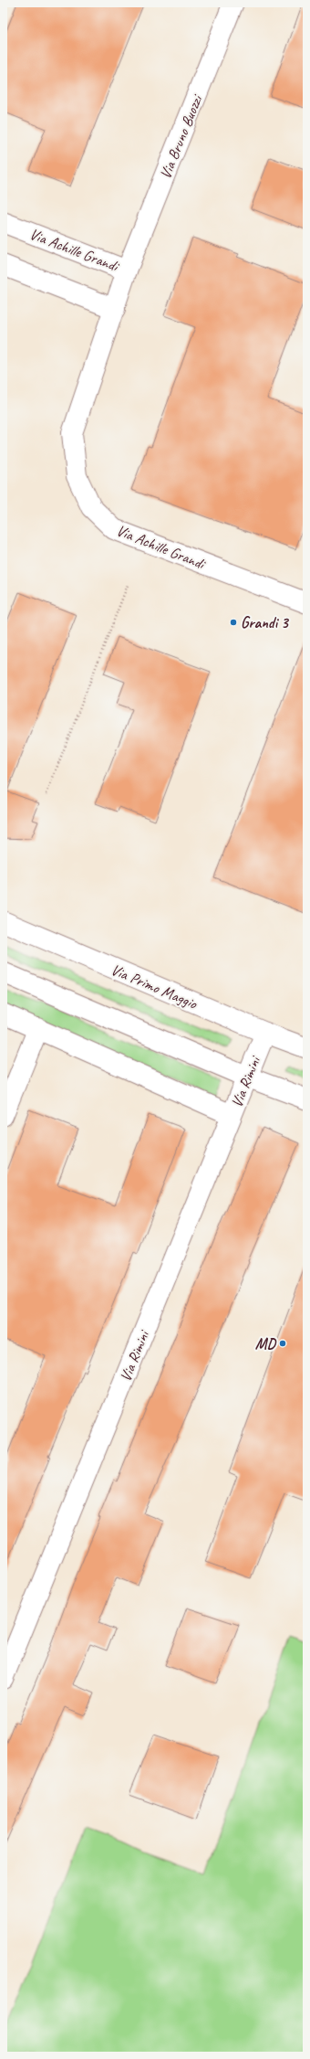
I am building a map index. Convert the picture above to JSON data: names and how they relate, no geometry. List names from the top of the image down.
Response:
{
  "streets": {
    "street": [
      "Via Bruno Buozzi",
      "Via Achille Grandi",
      "Via Primo Maggio",
      "Via Rimini"
    ]
  },
  "crossings": [
    ["Via Bruno Buozzi", "Via Achille Grandi"],
    ["Via Primo Maggio", "Via Rimini"]
  ],
  "places": ["Grandi 3", "MD"]
}
